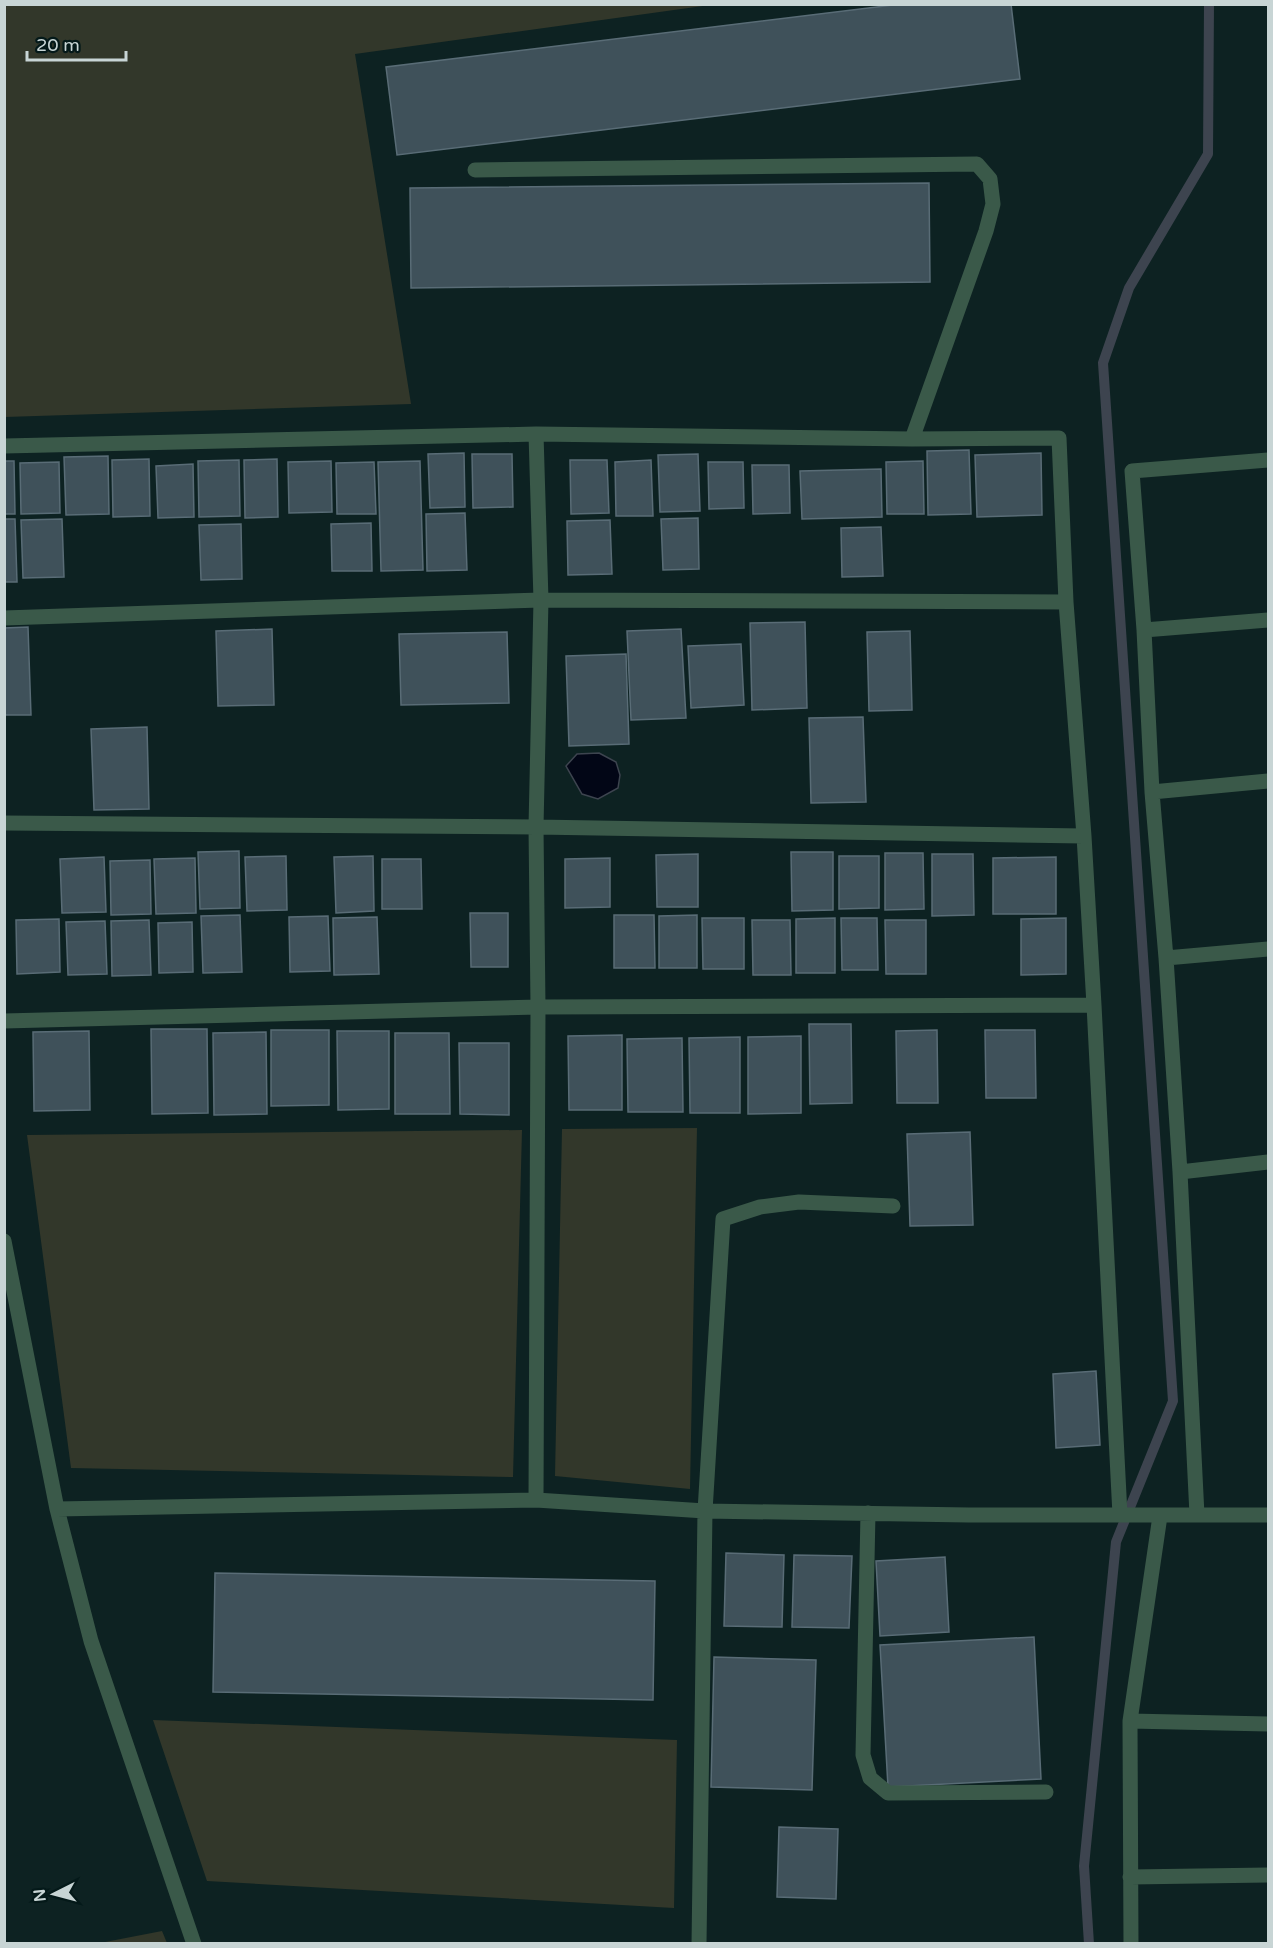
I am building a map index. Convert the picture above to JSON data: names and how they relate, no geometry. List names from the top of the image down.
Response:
{
  "scale_bar": "20 m",
  "north": "left"
}
